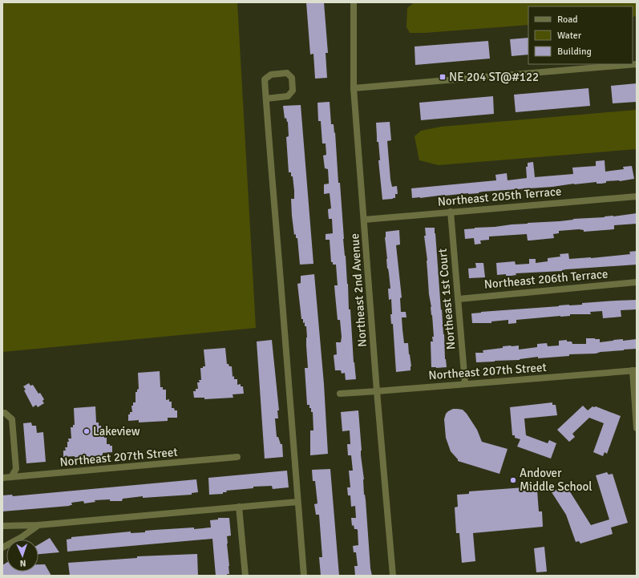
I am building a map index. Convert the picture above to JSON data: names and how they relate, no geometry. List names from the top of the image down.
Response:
{
  "streets": {
    "street": [
      "Northeast 205th Terrace",
      "Northeast 206th Terrace",
      "Northeast 2nd Avenue",
      "Northeast 1st Court",
      "Northeast 207th Street"
    ]
  },
  "crossings": [
    ["Northeast 205th Terrace", "Northeast 2nd Avenue"],
    ["Northeast 205th Terrace", "Northeast 1st Court"],
    ["Northeast 206th Terrace", "Northeast 1st Court"],
    ["Northeast 2nd Avenue", "Northeast 207th Street"],
    ["Northeast 1st Court", "Northeast 207th Street"]
  ],
  "places": {
    "transit": ["NE 204 ST@#122"],
    "other": ["Lakeview", "Andover Middle School"]
  },
  "legend": ["Road", "Water", "Building"],
  "north": "bottom"
}
